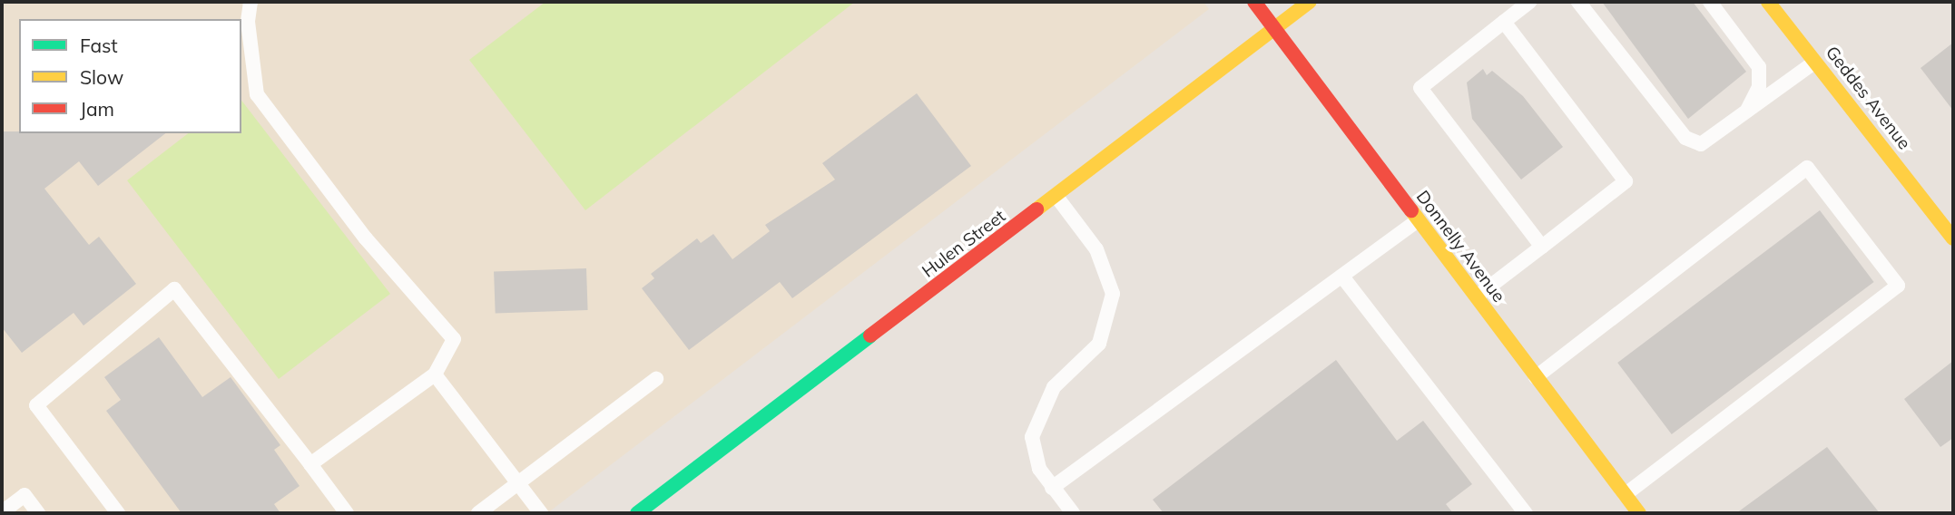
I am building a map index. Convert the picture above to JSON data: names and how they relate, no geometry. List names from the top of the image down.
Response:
{
  "streets": {
    "street": ["Geddes Avenue", "Hulen Street", "Donnelly Avenue"]
  },
  "crossings": [
    ["Hulen Street", "Donnelly Avenue"]
  ],
  "legend": ["Fast", "Slow", "Jam"]
}
